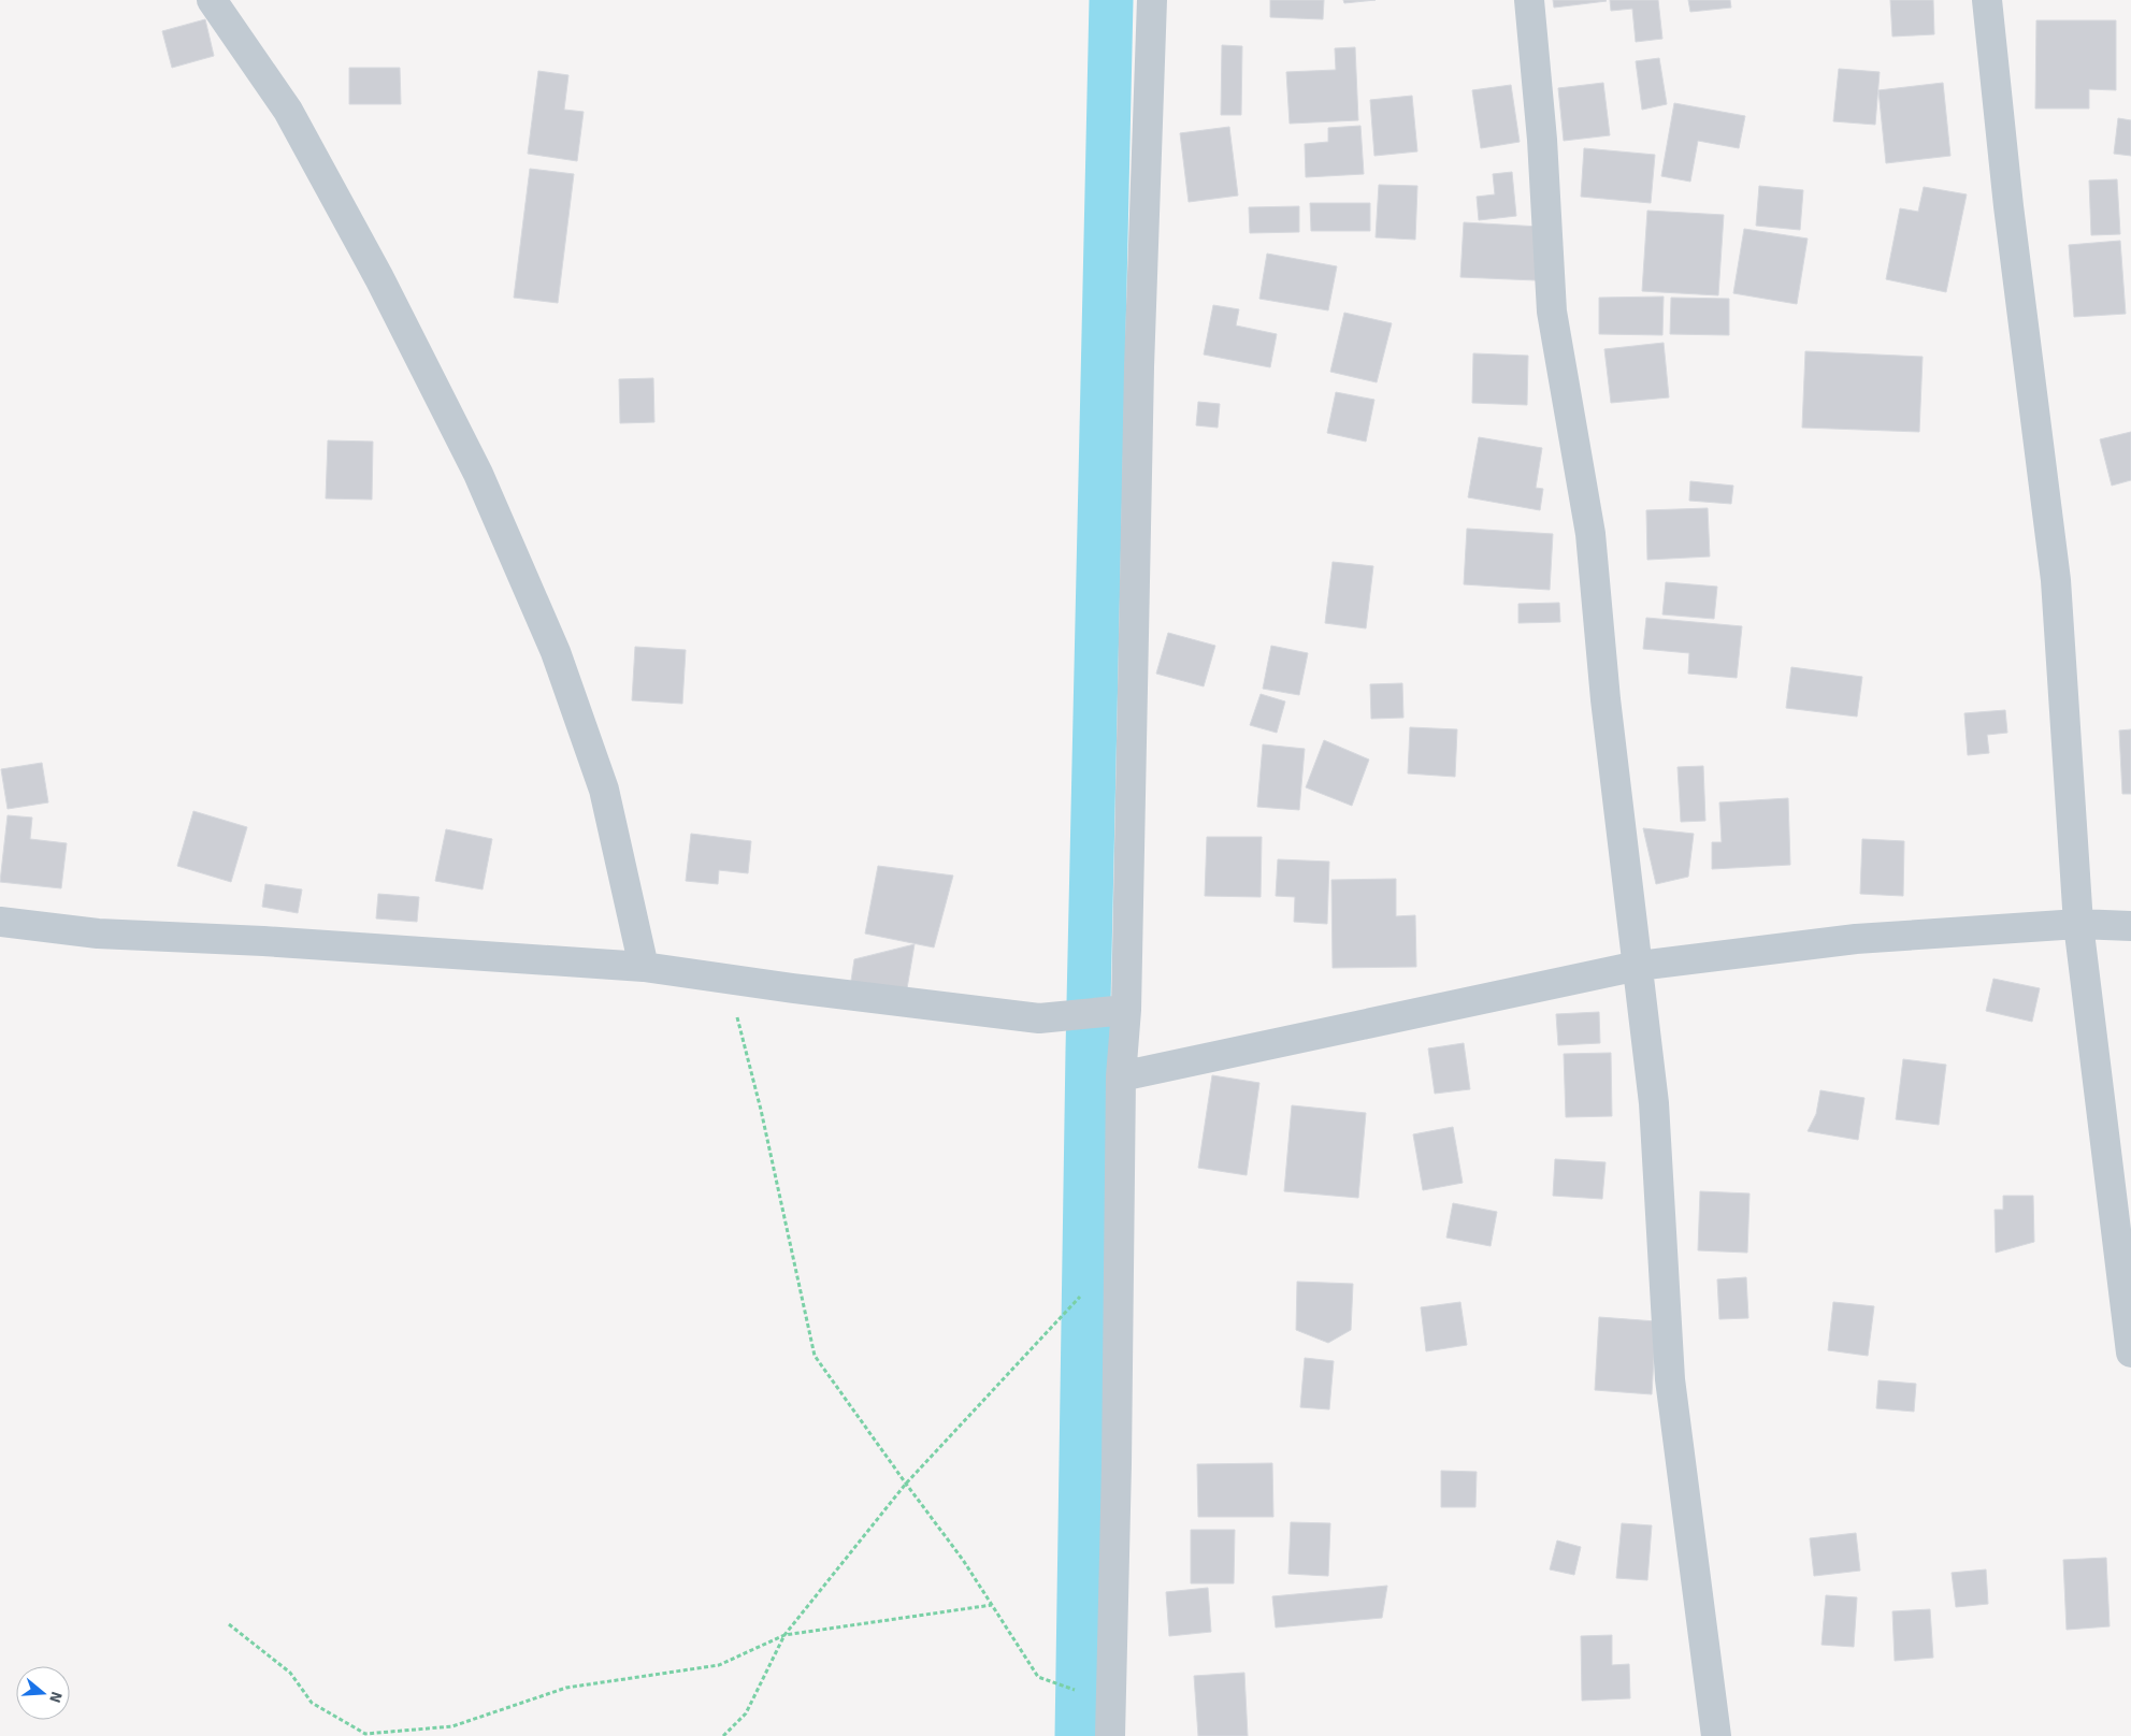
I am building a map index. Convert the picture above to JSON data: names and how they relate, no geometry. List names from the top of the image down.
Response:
{
  "north": "right"
}
